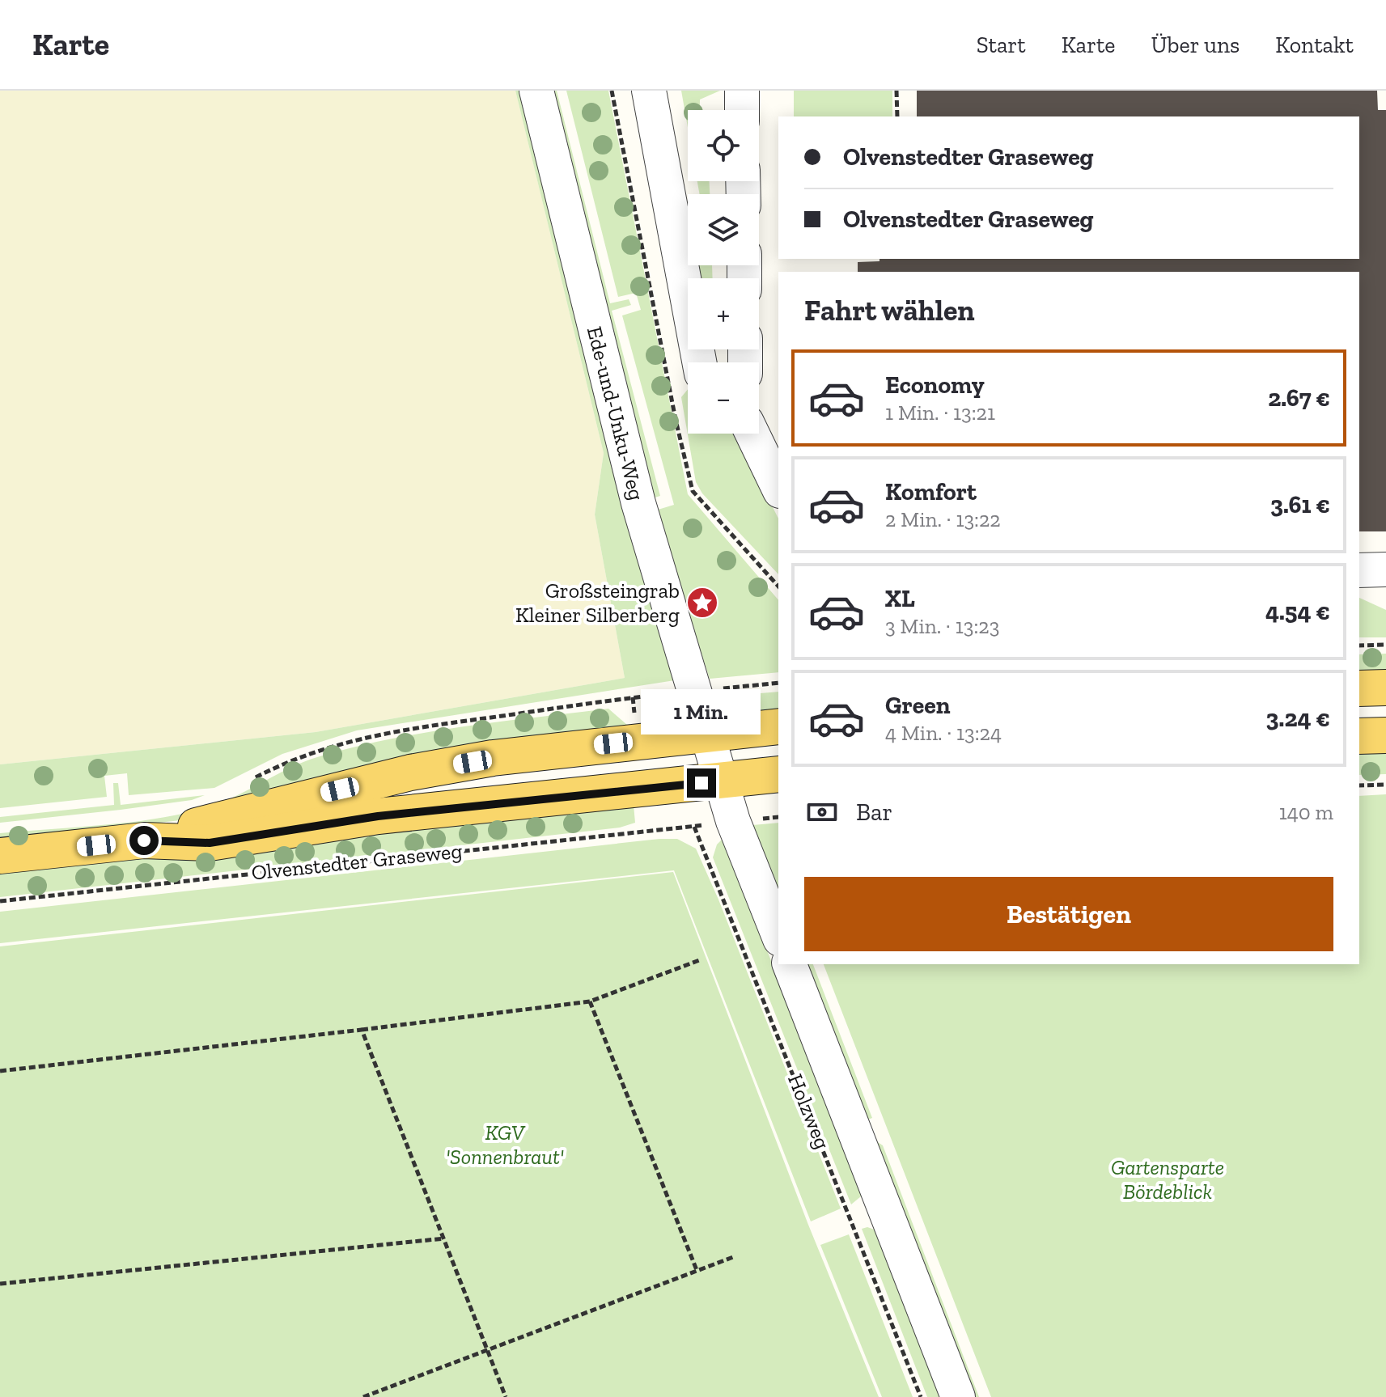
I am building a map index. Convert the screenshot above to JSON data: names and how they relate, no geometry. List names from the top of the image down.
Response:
{
  "streets": {
    "main road": ["Olvenstedter Graseweg"],
    "street": ["Ede-und-Unku-Weg", "Holzweg"]
  },
  "crossings": [
    ["Ede-und-Unku-Weg", "Olvenstedter Graseweg"],
    ["Olvenstedter Graseweg", "Holzweg"]
  ],
  "parks": ["KGV 'Sonnenbraut'", "Gartensparte Bördeblick"],
  "places": {
    "place": ["Großsteingrab Kleiner Silberberg"]
  },
  "page": {
    "header": "Karte",
    "nav": [
      "Start",
      "Karte",
      "Über uns",
      "Kontakt"
    ],
    "map_buttons": ["+", "−"],
    "banner": ["Olvenstedter Graseweg", "Olvenstedter Graseweg"],
    "heading": "Fahrt wählen",
    "list": [
      {
        "name": "Economy",
        "note": "1 Min. · 13:21",
        "value": "2.67 €"
      },
      {
        "name": "Komfort",
        "note": "2 Min. · 13:22",
        "value": "3.61 €"
      },
      {
        "name": "XL",
        "note": "3 Min. · 13:23",
        "value": "4.54 €"
      },
      {
        "name": "Green",
        "note": "4 Min. · 13:24",
        "value": "3.24 €"
      }
    ],
    "bubble": "1 Min.",
    "pay": ["Bar", "140 m"],
    "buttons": "Bestätigen"
  }
}
